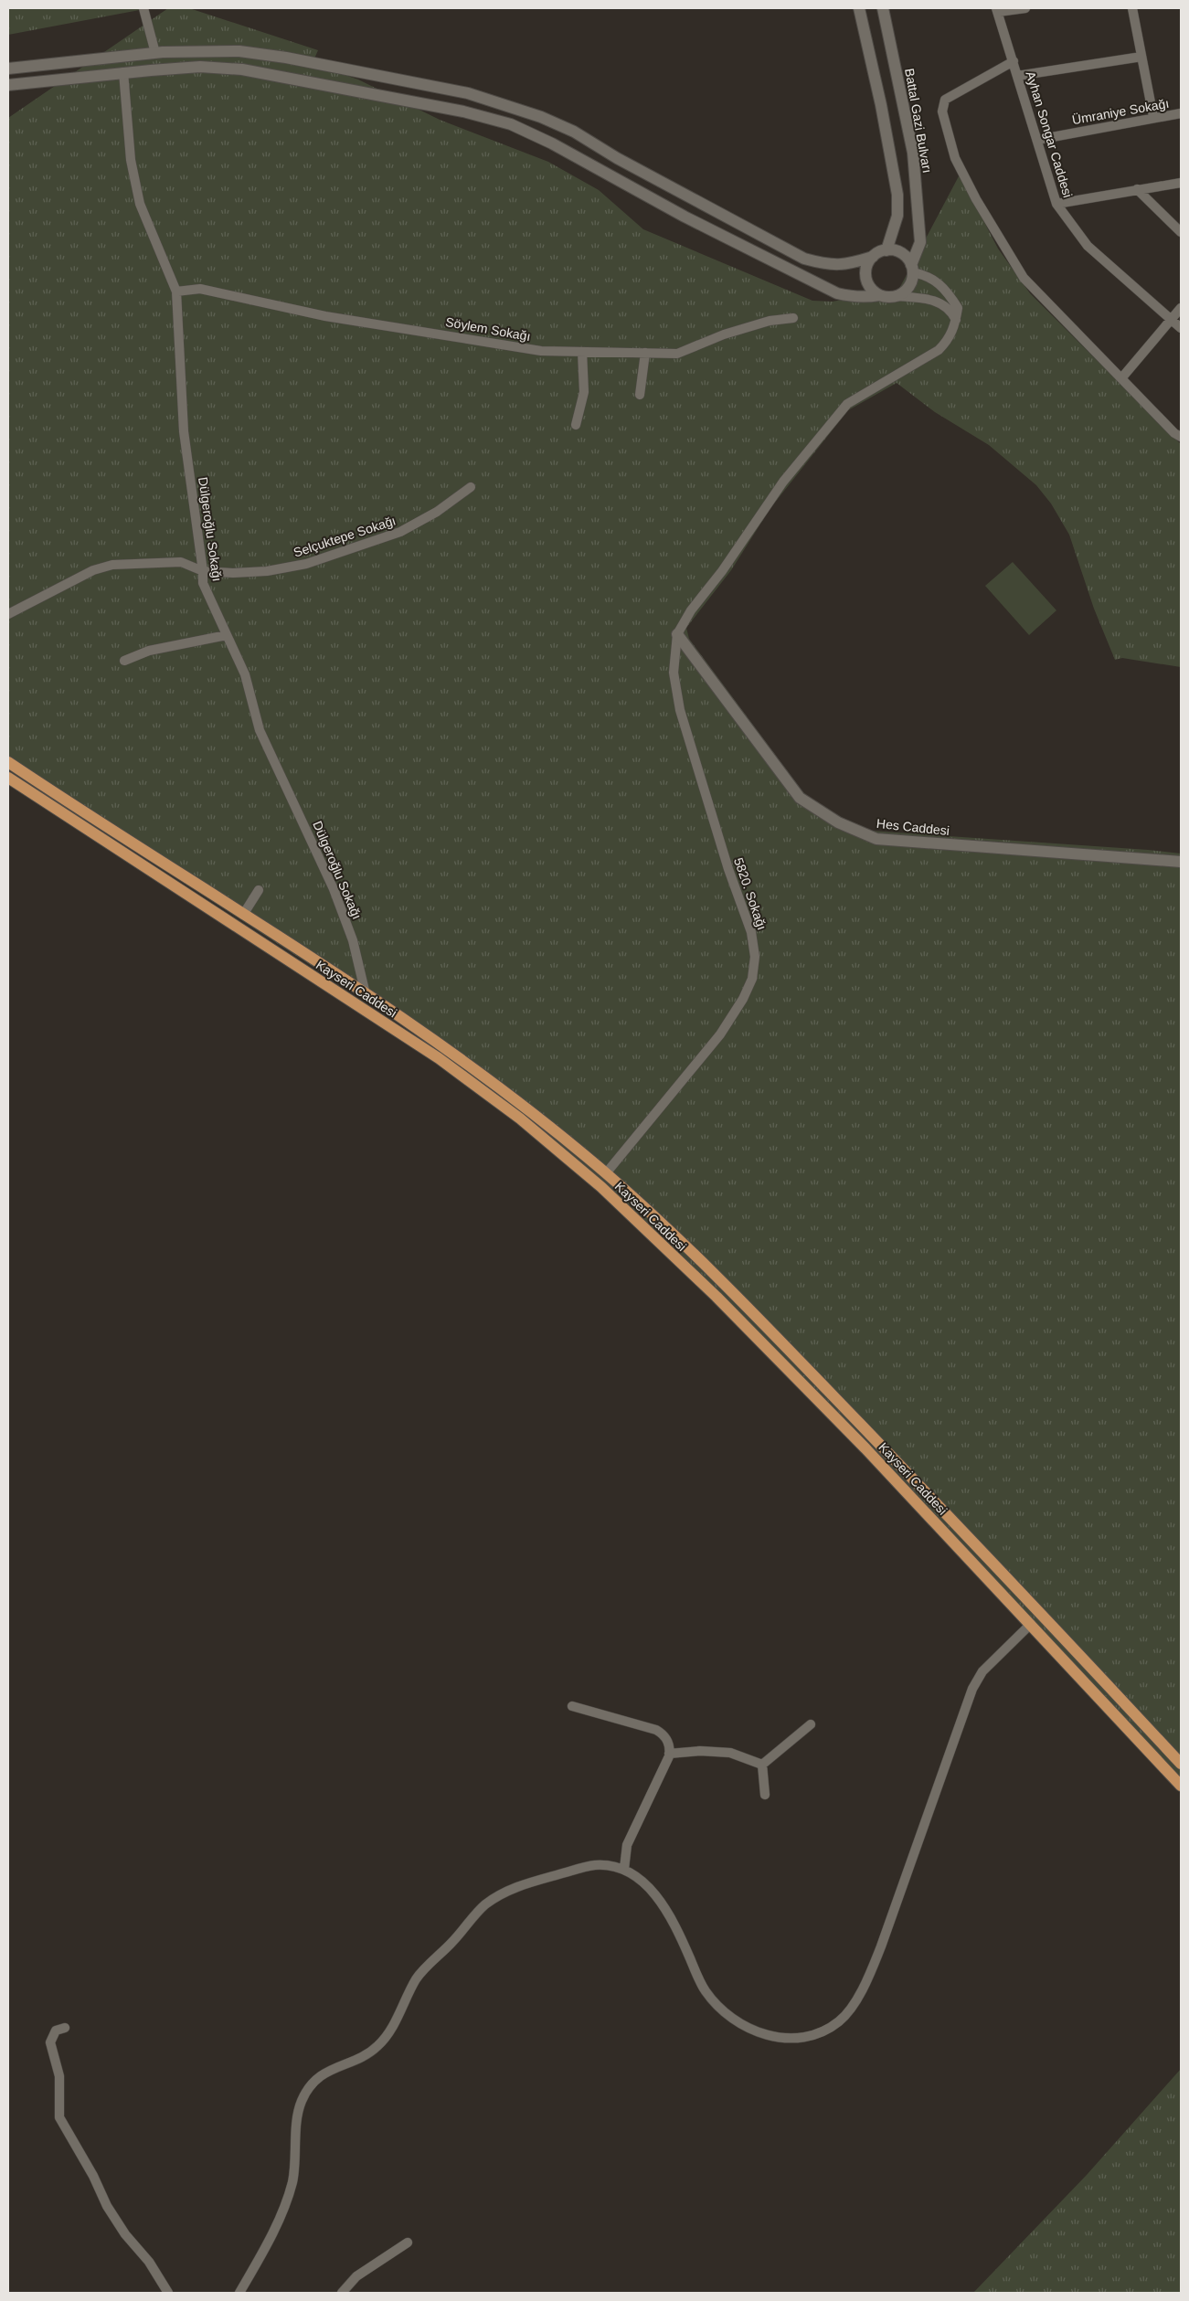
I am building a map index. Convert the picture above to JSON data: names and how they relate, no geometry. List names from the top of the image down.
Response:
{
  "streets": {
    "main road": ["Kayseri Caddesi"],
    "street": [
      "Ümraniye Sokağı",
      "Battal Gazi Bulvarı",
      "Ayhan Songar Caddesi",
      "Söylem Sokağı",
      "Dülgeroğlu Sokağı",
      "Selçuktepe Sokağı",
      "Hes Caddesi",
      "5820. Sokağı"
    ]
  },
  "crossings": [
    ["Ümraniye Sokağı", "Ayhan Songar Caddesi"],
    ["Söylem Sokağı", "Dülgeroğlu Sokağı"],
    ["Dülgeroğlu Sokağı", "Selçuktepe Sokağı"],
    ["Dülgeroğlu Sokağı", "Kayseri Caddesi"],
    ["Hes Caddesi", "5820. Sokağı"],
    ["5820. Sokağı", "Kayseri Caddesi"]
  ]
}
